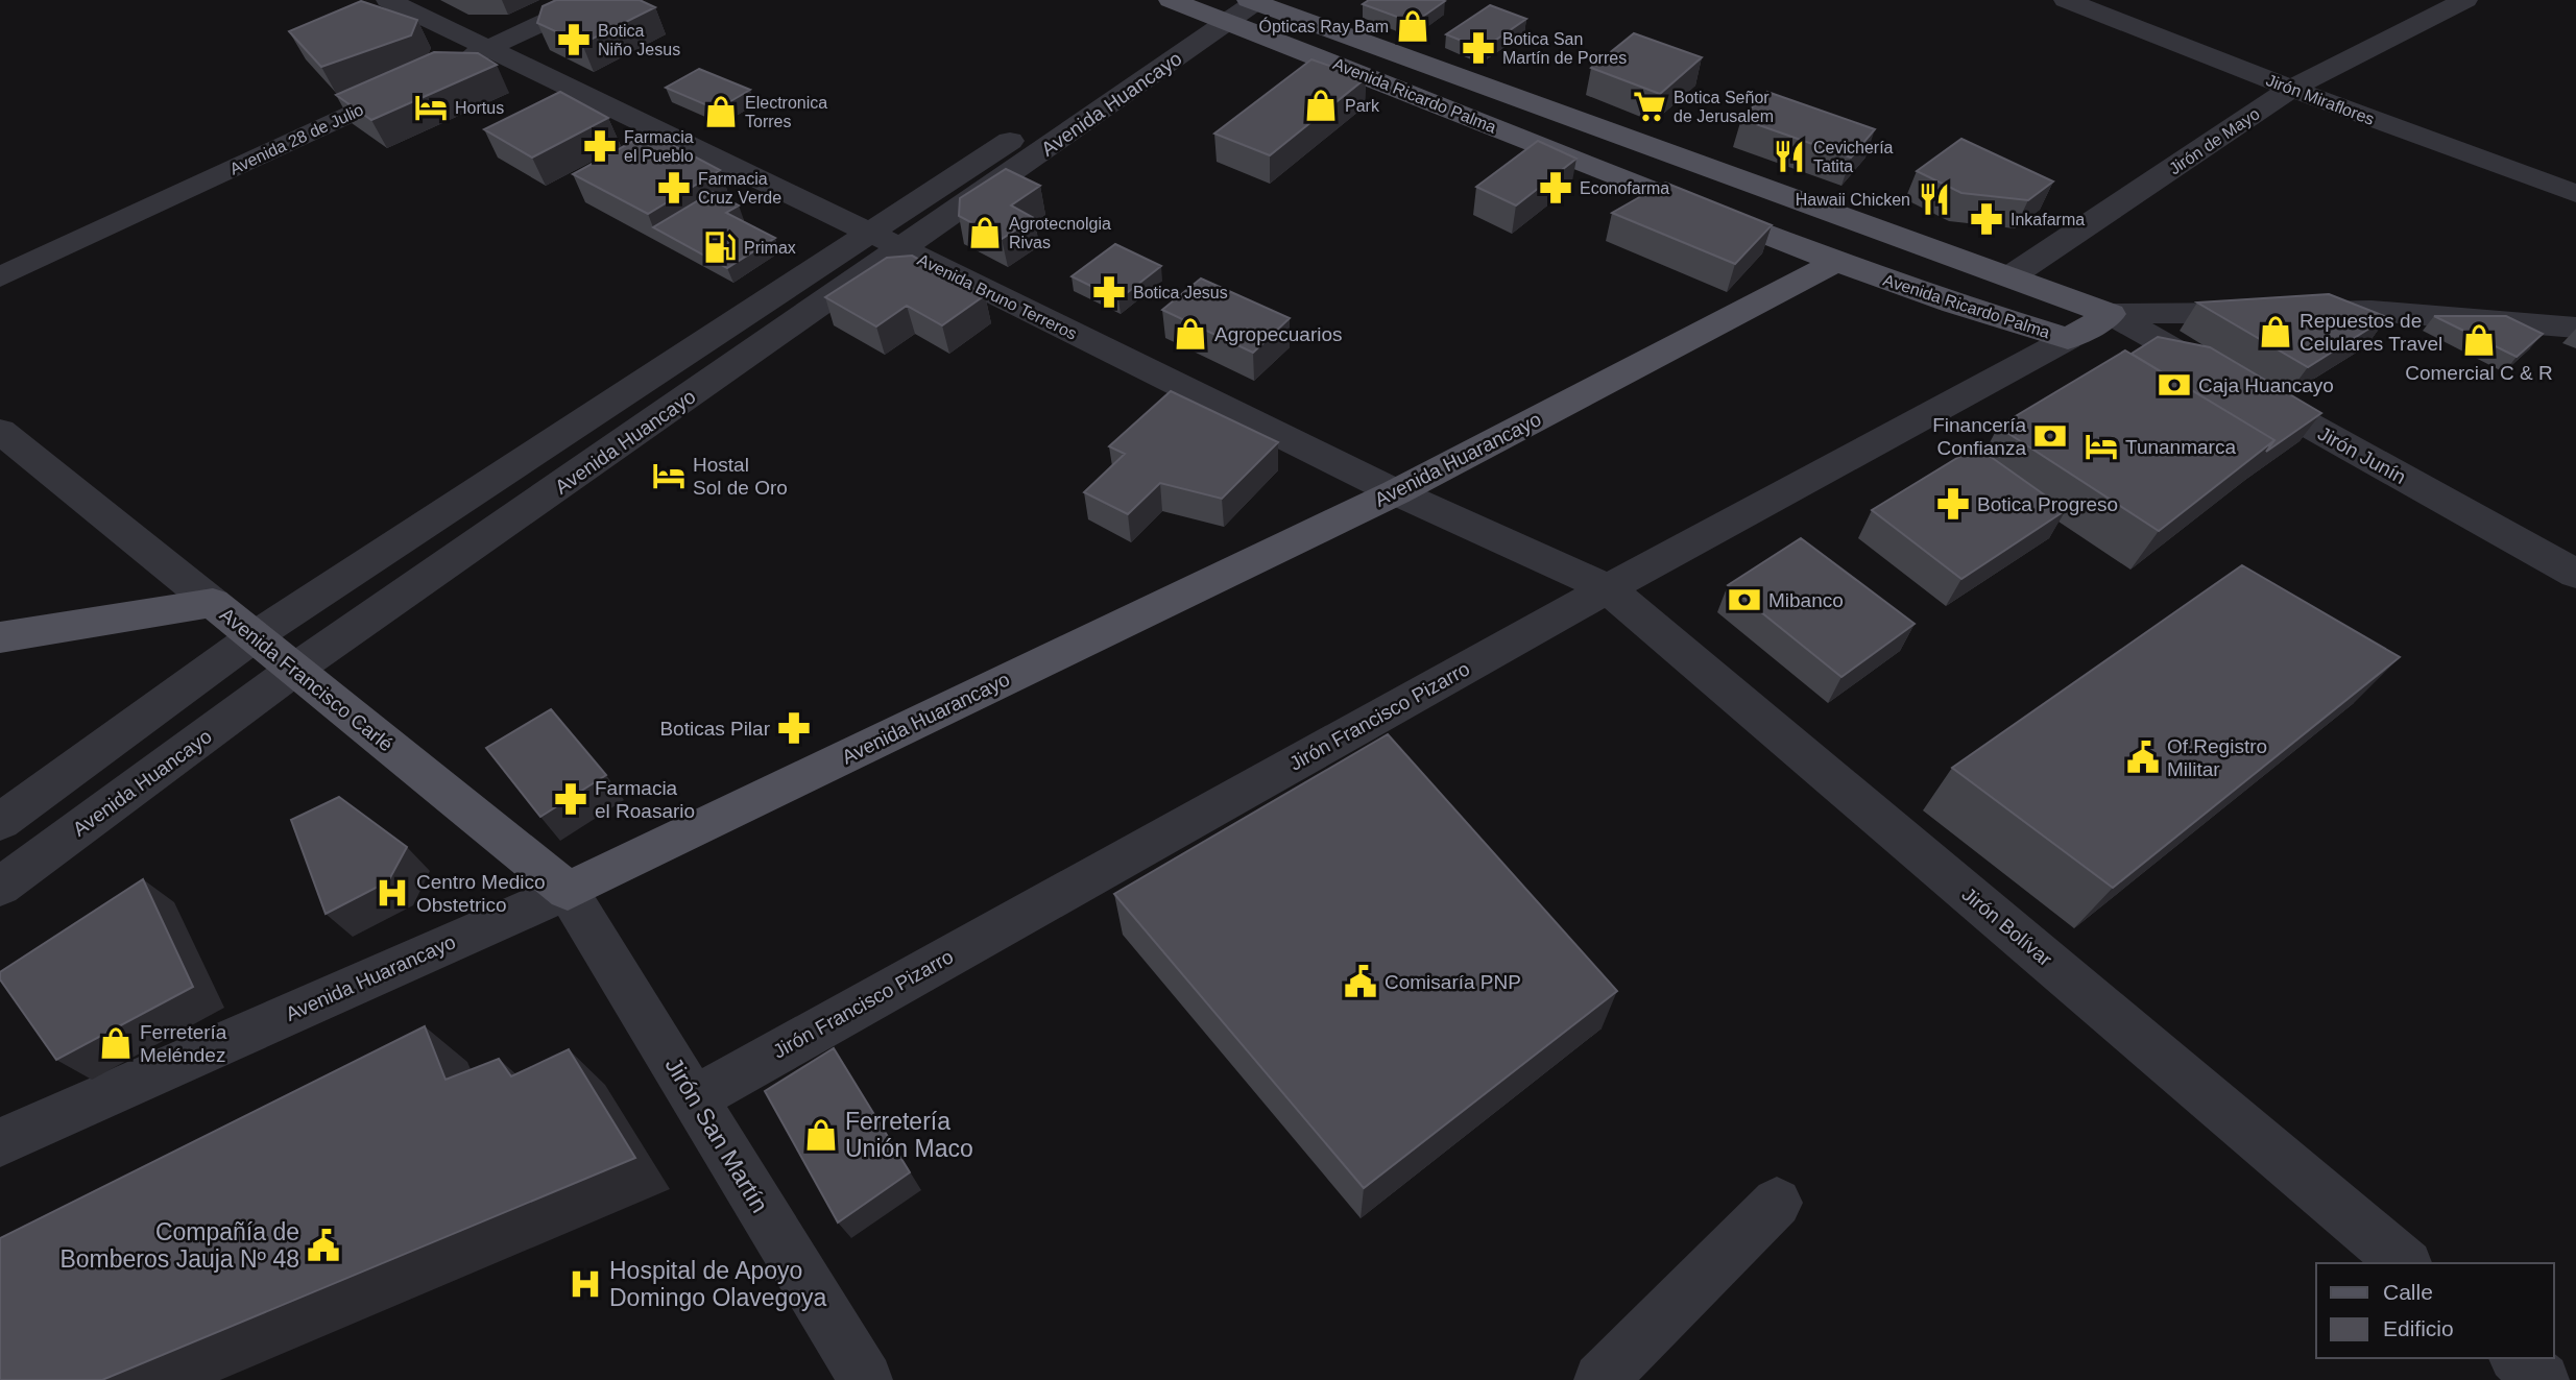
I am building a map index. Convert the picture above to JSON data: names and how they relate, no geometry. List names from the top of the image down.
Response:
{
  "streets": {
    "main road": ["Avenida Ricardo Palma", "Avenida Huarancayo", "Avenida Francisco Carlé"],
    "street": [
      "Jirón Miraflores",
      "Avenida Huancayo",
      "Avenida 28 de Julio",
      "Jirón de Mayo",
      "Avenida Bruno Terreros",
      "Jirón Junín",
      "Jirón Francisco Pizarro",
      "Jirón Bolívar",
      "Jirón San Martín"
    ]
  },
  "crossings": [
    ["Avenida Ricardo Palma", "Avenida Huancayo"],
    ["Avenida Ricardo Palma", "Jirón de Mayo"],
    ["Avenida Ricardo Palma", "Jirón Junín"],
    ["Avenida Ricardo Palma", "Avenida Huarancayo"],
    ["Avenida Ricardo Palma", "Jirón Francisco Pizarro"],
    ["Jirón Miraflores", "Jirón de Mayo"],
    ["Avenida Huancayo", "Avenida Bruno Terreros"],
    ["Avenida Huancayo", "Avenida Francisco Carlé"],
    ["Avenida Bruno Terreros", "Avenida Huarancayo"],
    ["Avenida Bruno Terreros", "Jirón Francisco Pizarro"],
    ["Avenida Bruno Terreros", "Jirón Bolívar"],
    ["Avenida Huarancayo", "Avenida Francisco Carlé"],
    ["Avenida Huarancayo", "Jirón San Martín"],
    ["Avenida Francisco Carlé", "Jirón San Martín"],
    ["Jirón Francisco Pizarro", "Jirón Bolívar"],
    ["Jirón Francisco Pizarro", "Jirón San Martín"]
  ],
  "places": {
    "shop": [
      "Ópticas Ray Bam",
      "Park",
      "Electronica Torres",
      "Agrotecnolgia Rivas",
      "Repuestos de Celulares Travel",
      "Agropecuarios",
      "Comercial C & R",
      "Ferretería Meléndez",
      "Ferretería Unión Maco"
    ],
    "pharmacy": [
      "Botica Niño Jesus",
      "Botica San Martín de Porres",
      "Farmacia el Pueblo",
      "Farmacia Cruz Verde",
      "Econofarma",
      "Inkafarma",
      "Botica Jesus",
      "Botica Progreso",
      "Boticas Pilar",
      "Farmacia el Roasario"
    ],
    "supermarket": ["Botica Señor de Jerusalem"],
    "hotel": ["Hortus", "Tunanmarca", "Hostal Sol de Oro"],
    "restaurant": ["Cevichería Tatita", "Hawaii Chicken"],
    "fuel station": ["Primax"],
    "bank": ["Caja Huancayo", "Financería Confianza", "Mibanco"],
    "public building": ["Of.Registro Militar", "Comisaría PNP", "Compañía de Bomberos Jauja Nº 48"],
    "hospital": ["Centro Medico Obstetrico", "Hospital de Apoyo Domingo Olavegoya"]
  },
  "legend": ["Calle", "Edificio"]
}
